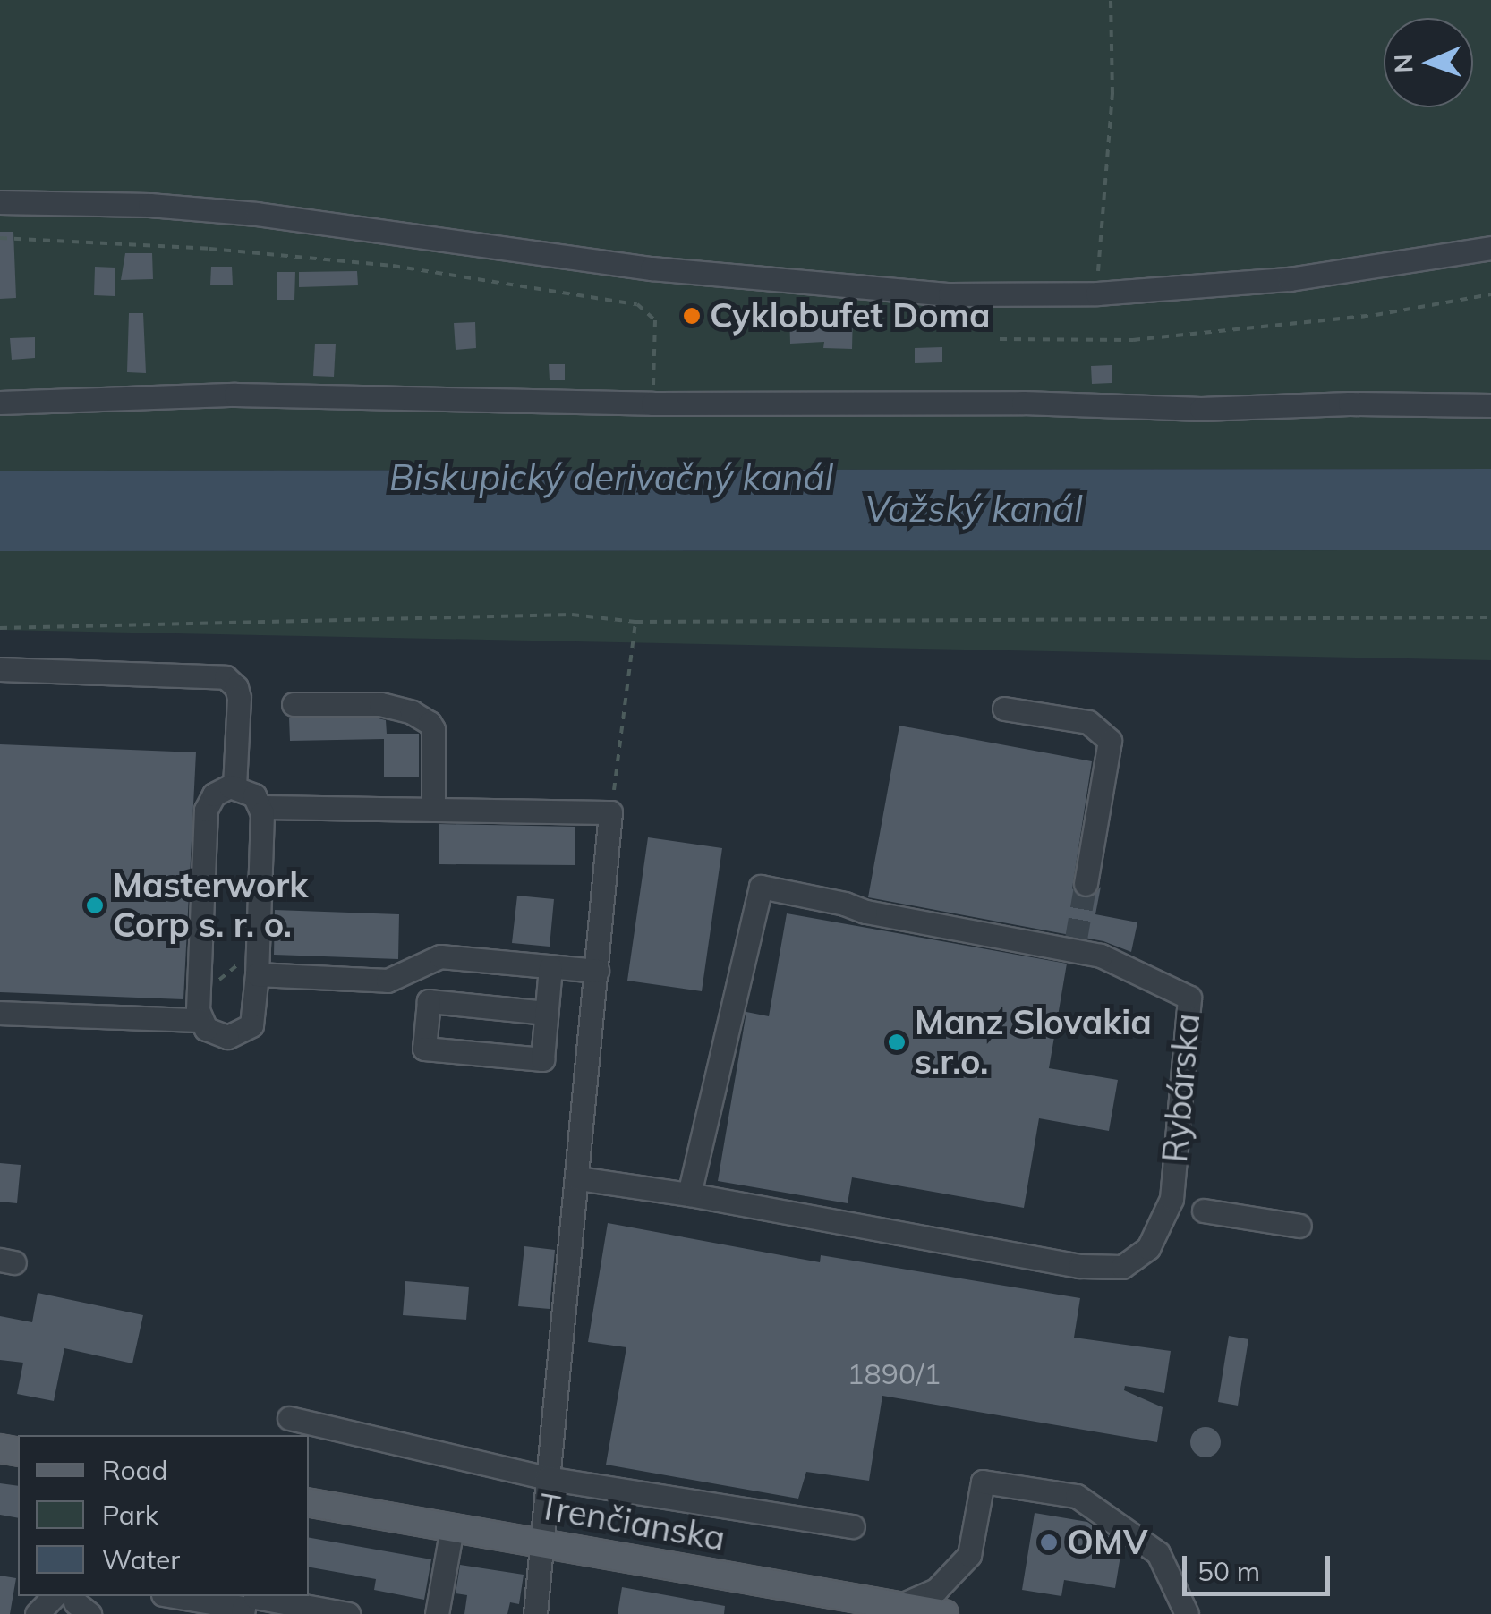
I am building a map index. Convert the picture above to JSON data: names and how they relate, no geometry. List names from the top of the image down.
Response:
{
  "streets": {
    "main road": ["Trenčianska"],
    "lane": ["Rybárska"]
  },
  "water": ["Biskupický derivačný kanál", "Važský kanál"],
  "places": [
    "Cyklobufet Doma",
    "Masterwork Corp s. r. o.",
    "Manz Slovakia s.r.o.",
    "OMV"
  ],
  "house_numbers": ["1890/1"],
  "legend": ["Road", "Park", "Water"],
  "scale_bar": "50 m",
  "north": "left"
}
